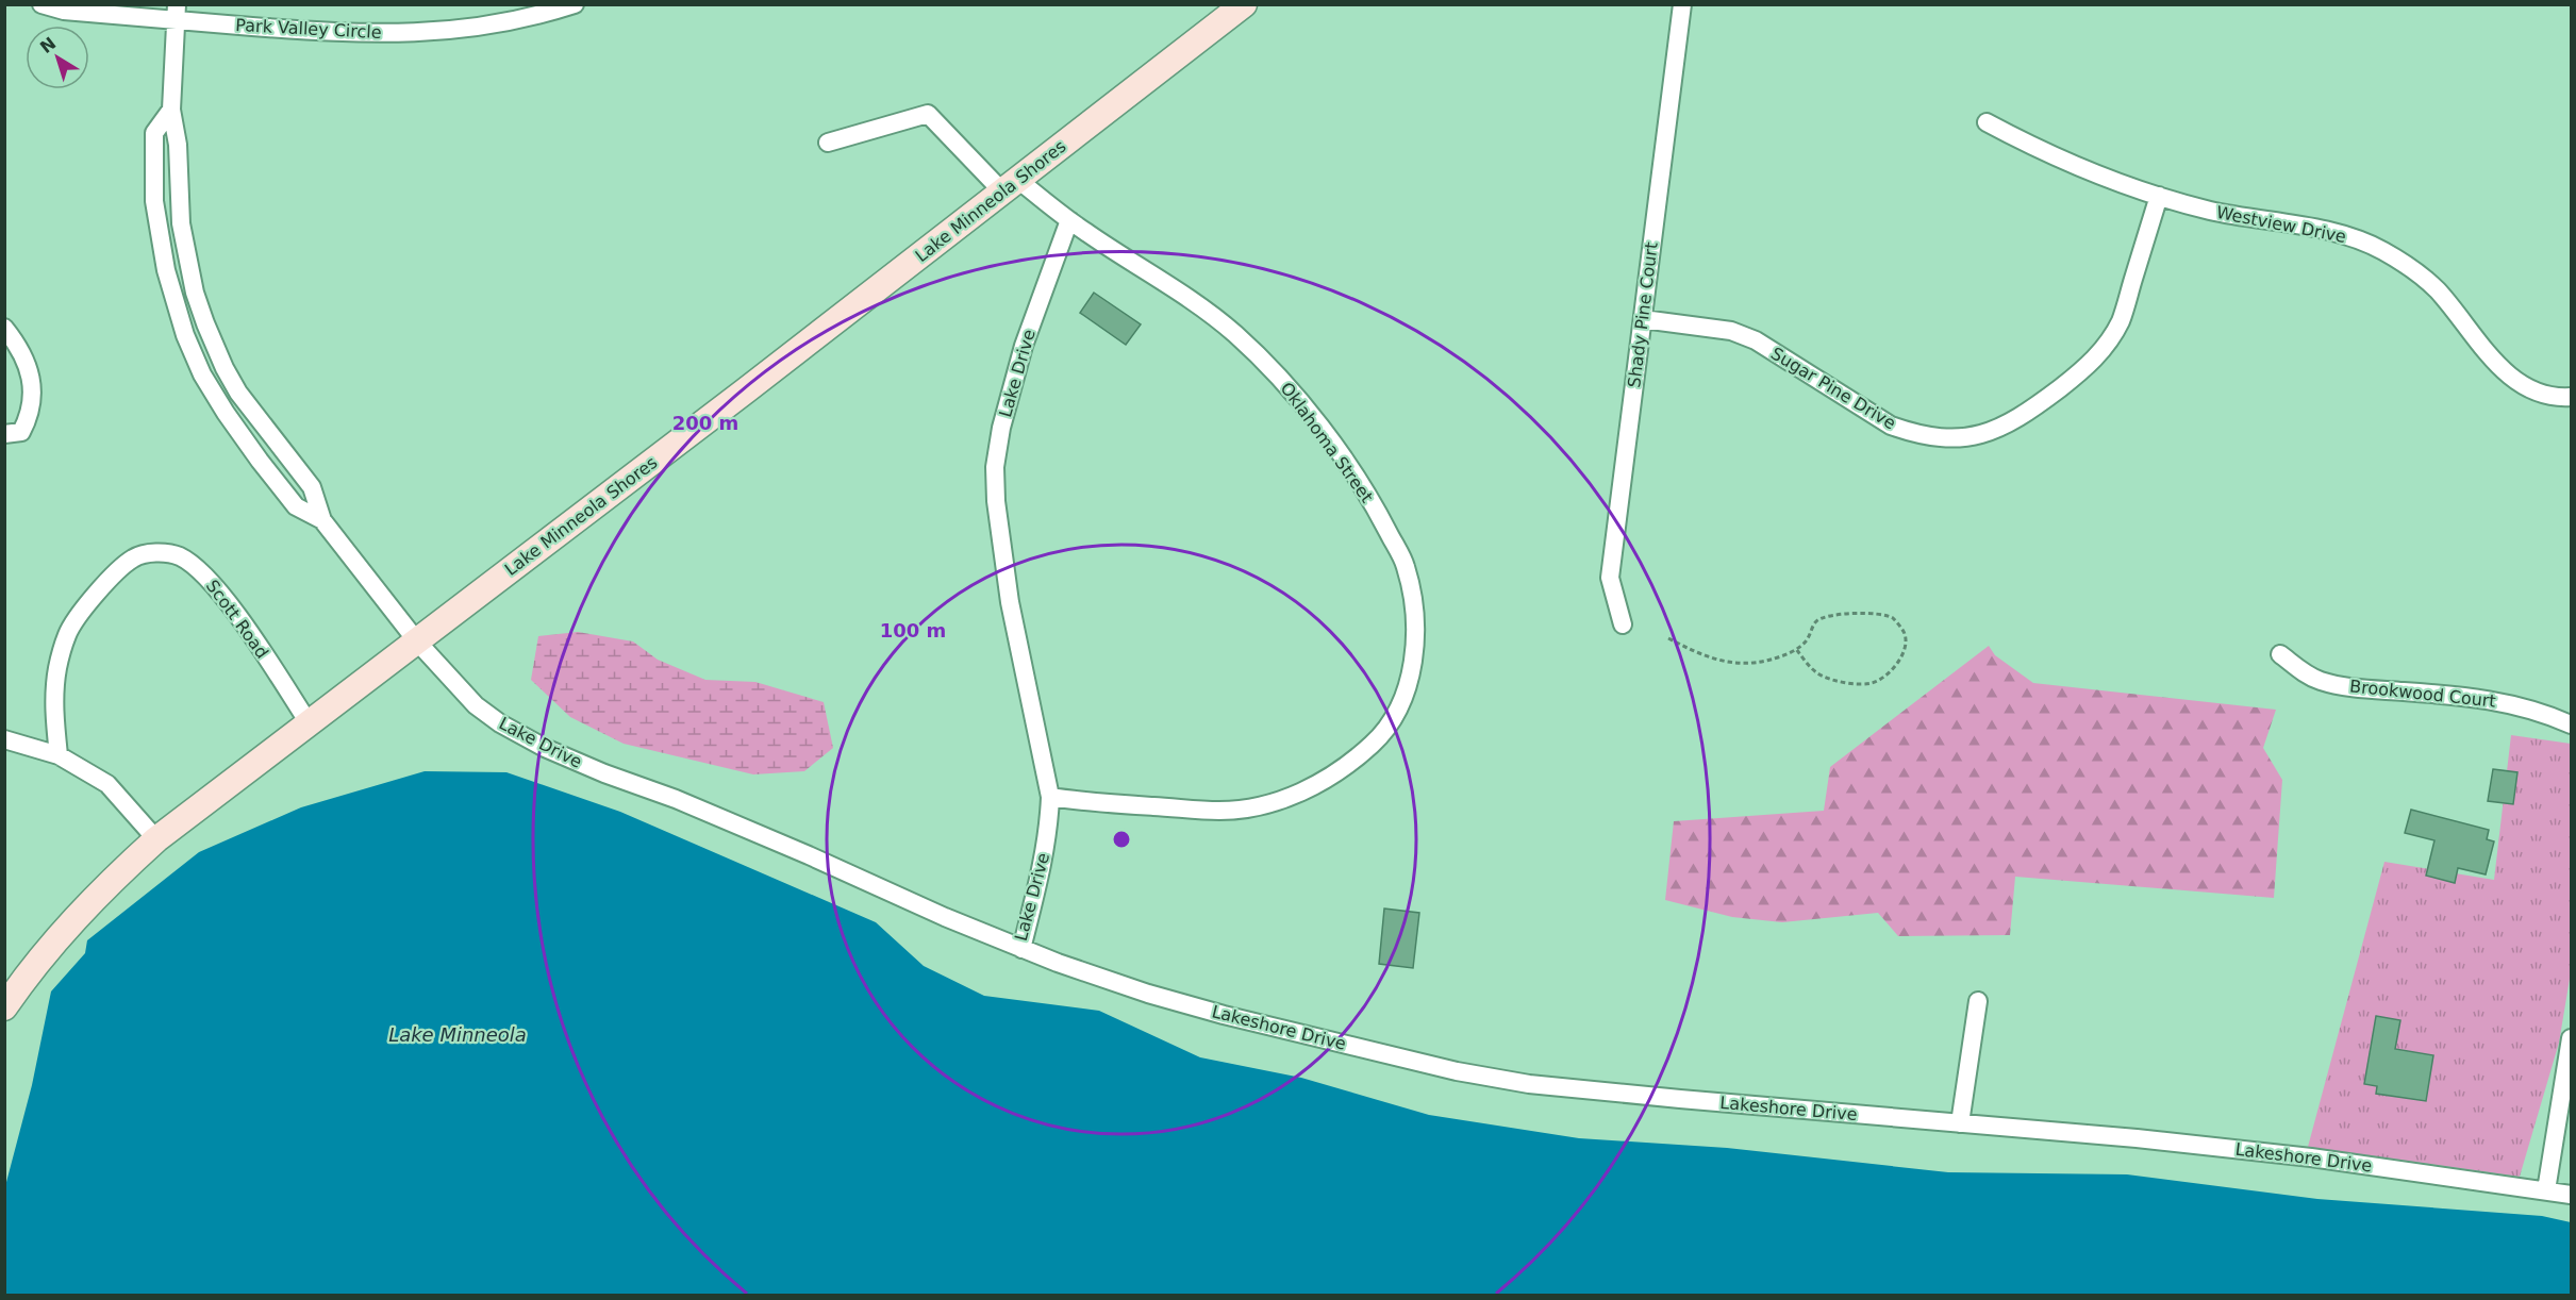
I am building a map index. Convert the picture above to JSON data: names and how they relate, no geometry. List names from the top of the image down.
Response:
{
  "streets": {
    "main road": ["Lake Minneola Shores"],
    "street": [
      "Park Valley Circle",
      "Westview Drive",
      "Shady Pine Court",
      "Lake Drive",
      "Sugar Pine Drive",
      "Oklahoma Street",
      "Scott Road",
      "Brookwood Court",
      "Lakeshore Drive"
    ]
  },
  "crossings": [
    ["Lake Minneola Shores", "Lake Drive"],
    ["Lake Minneola Shores", "Oklahoma Street"],
    ["Lake Minneola Shores", "Scott Road"],
    ["Westview Drive", "Sugar Pine Drive"],
    ["Shady Pine Court", "Sugar Pine Drive"],
    ["Lake Drive", "Oklahoma Street"],
    ["Lake Drive", "Lakeshore Drive"]
  ],
  "water": ["Lake Minneola"],
  "north": "top left",
  "rings": ["200 m", "100 m"]
}
